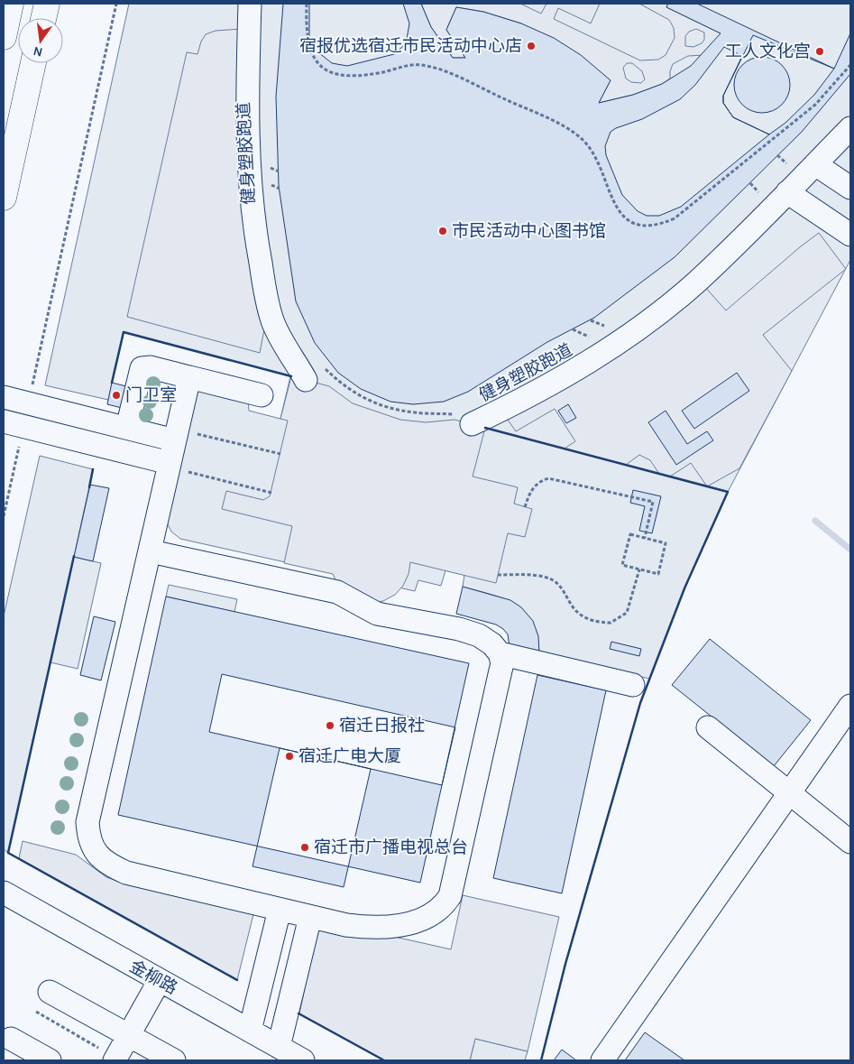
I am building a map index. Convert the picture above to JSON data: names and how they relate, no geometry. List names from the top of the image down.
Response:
{
  "streets": {
    "street": ["金柳路"],
    "path": ["健身塑胶跑道"]
  },
  "places": [
    "宿报优选宿迁市民活动中心店",
    "工人文化宫",
    "市民活动中心图书馆",
    "门卫室",
    "宿迁日报社",
    "宿迁广电大厦",
    "宿迁市广播电视总台"
  ],
  "north": "bottom"
}
